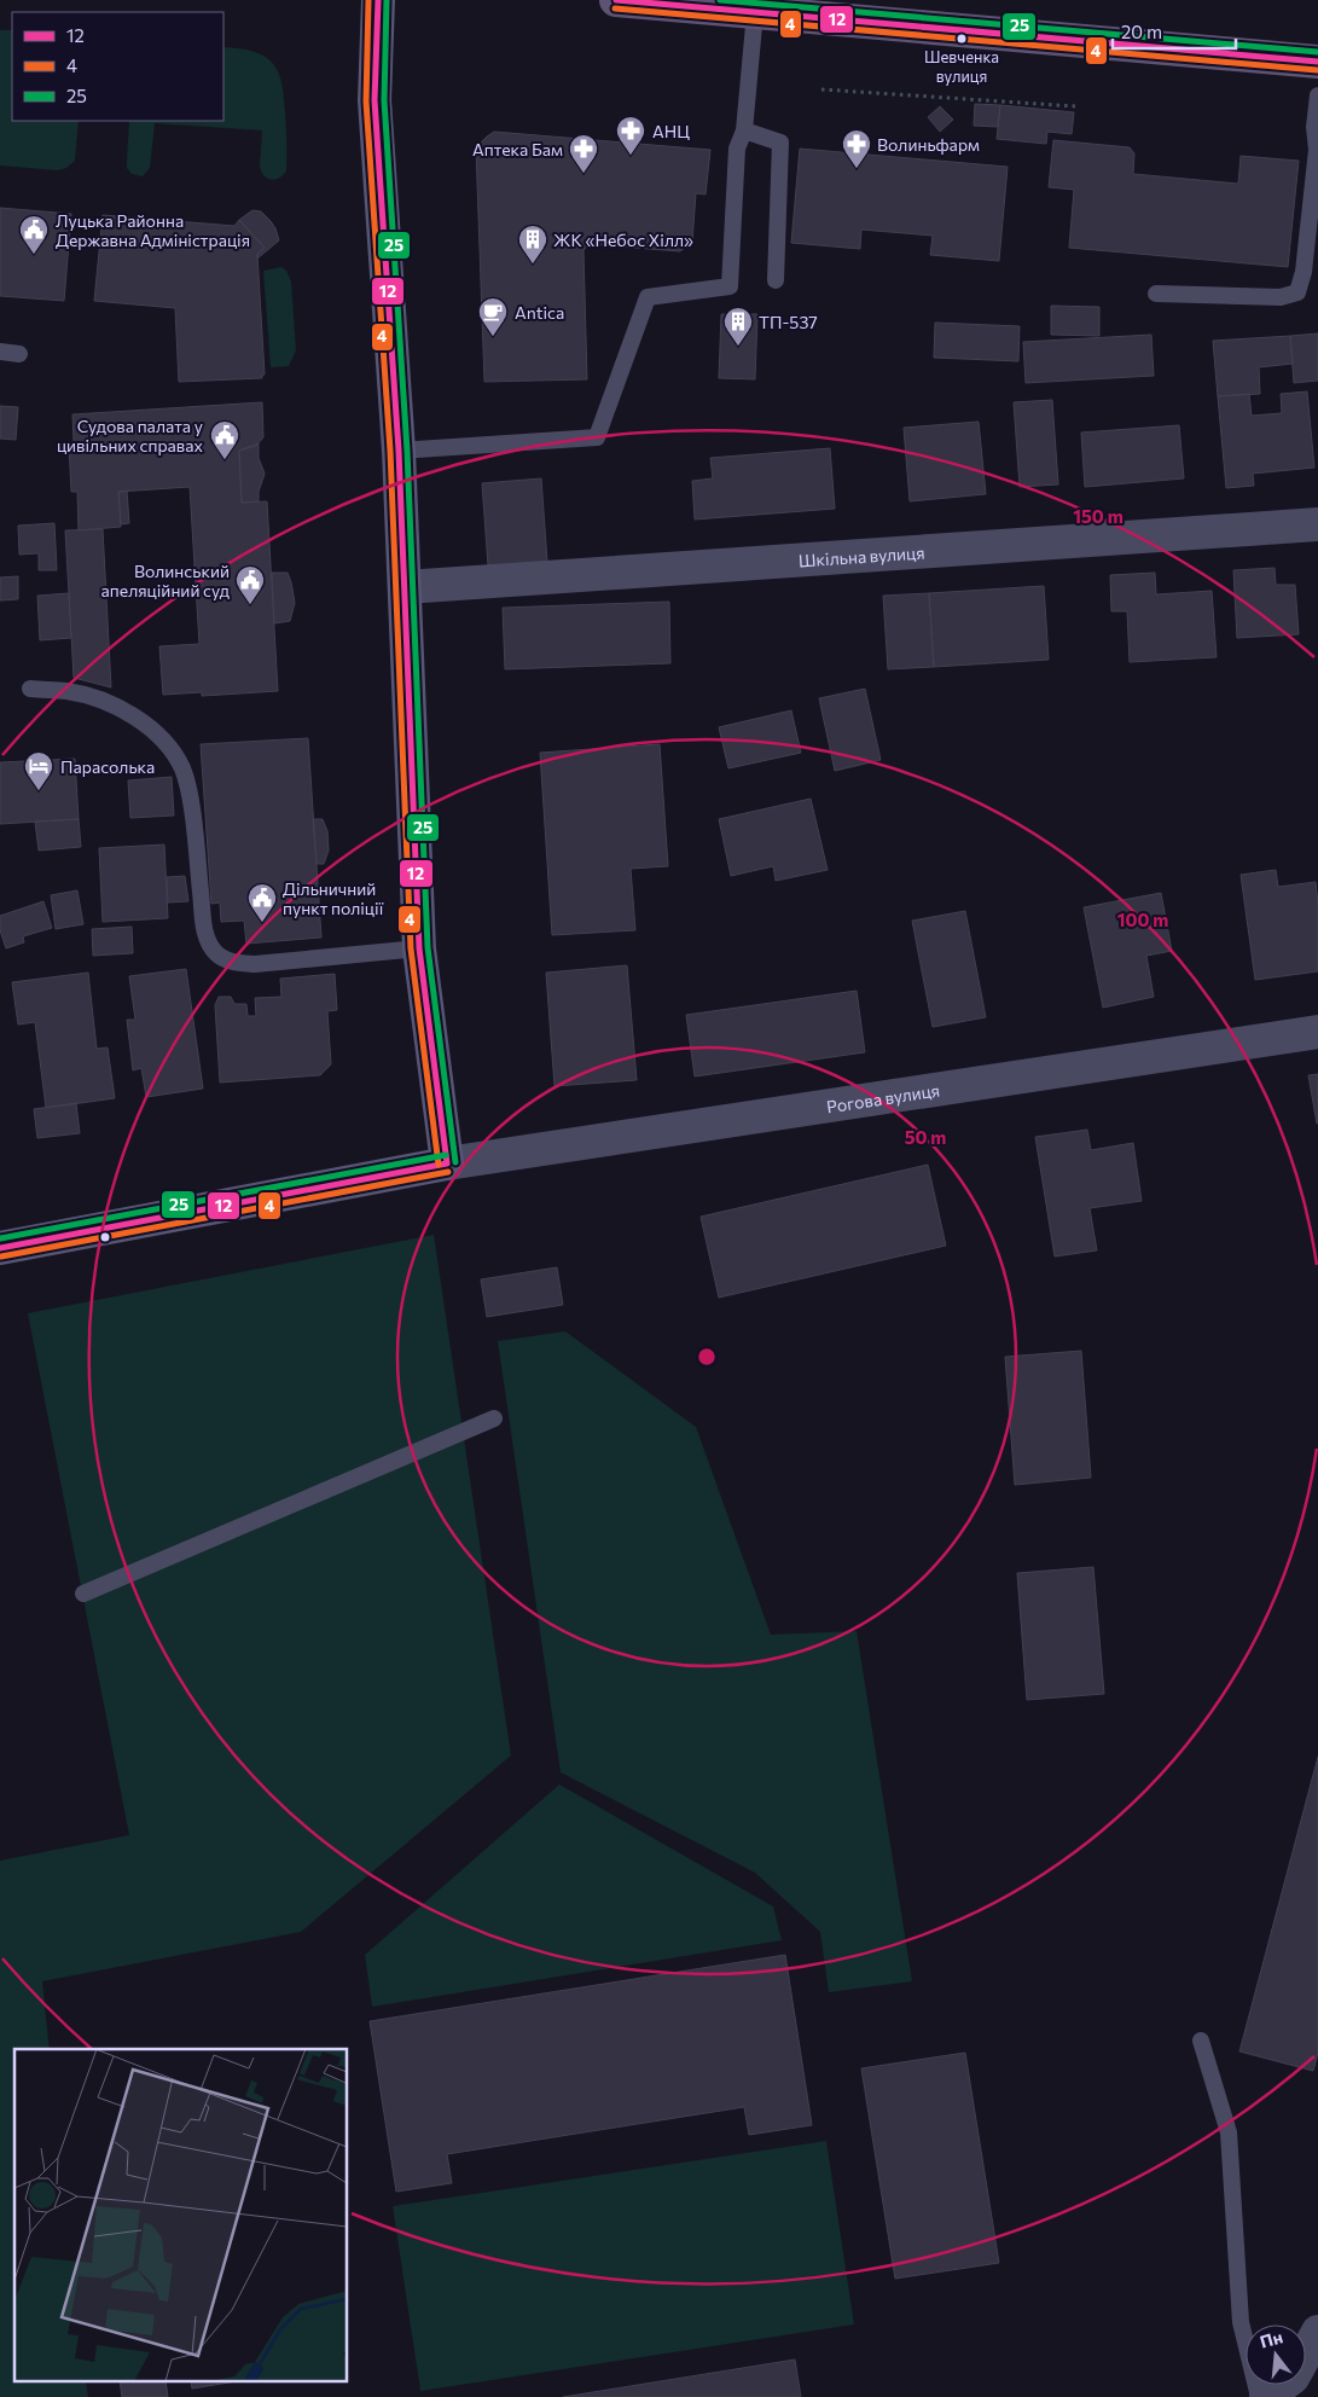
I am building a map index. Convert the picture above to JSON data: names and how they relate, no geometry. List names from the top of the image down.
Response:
{
  "streets": {
    "street": ["Шкільна вулиця", "Рогова вулиця"]
  },
  "places": {
    "other": ["Шевченка вулиця"],
    "pharmacy": ["АНЦ", "Волиньфарм", "Аптека Бам"],
    "public building": [
      "Луцька Районна Державна Адміністрація",
      "Судова палата у цивільних справах",
      "Волинський апеляційний суд",
      "Дільничний пункт поліції"
    ],
    "building": ["ЖК «Небос Хілл»", "ТП-537"],
    "cafe": ["Antica"],
    "hotel": ["Парасолька"]
  },
  "lines": ["transit line 12", "transit line 4", "transit line 25"],
  "legend": ["12", "4", "25"],
  "scale_bar": "20 m",
  "north": "top",
  "rings": ["150 m", "100 m", "50 m"]
}
